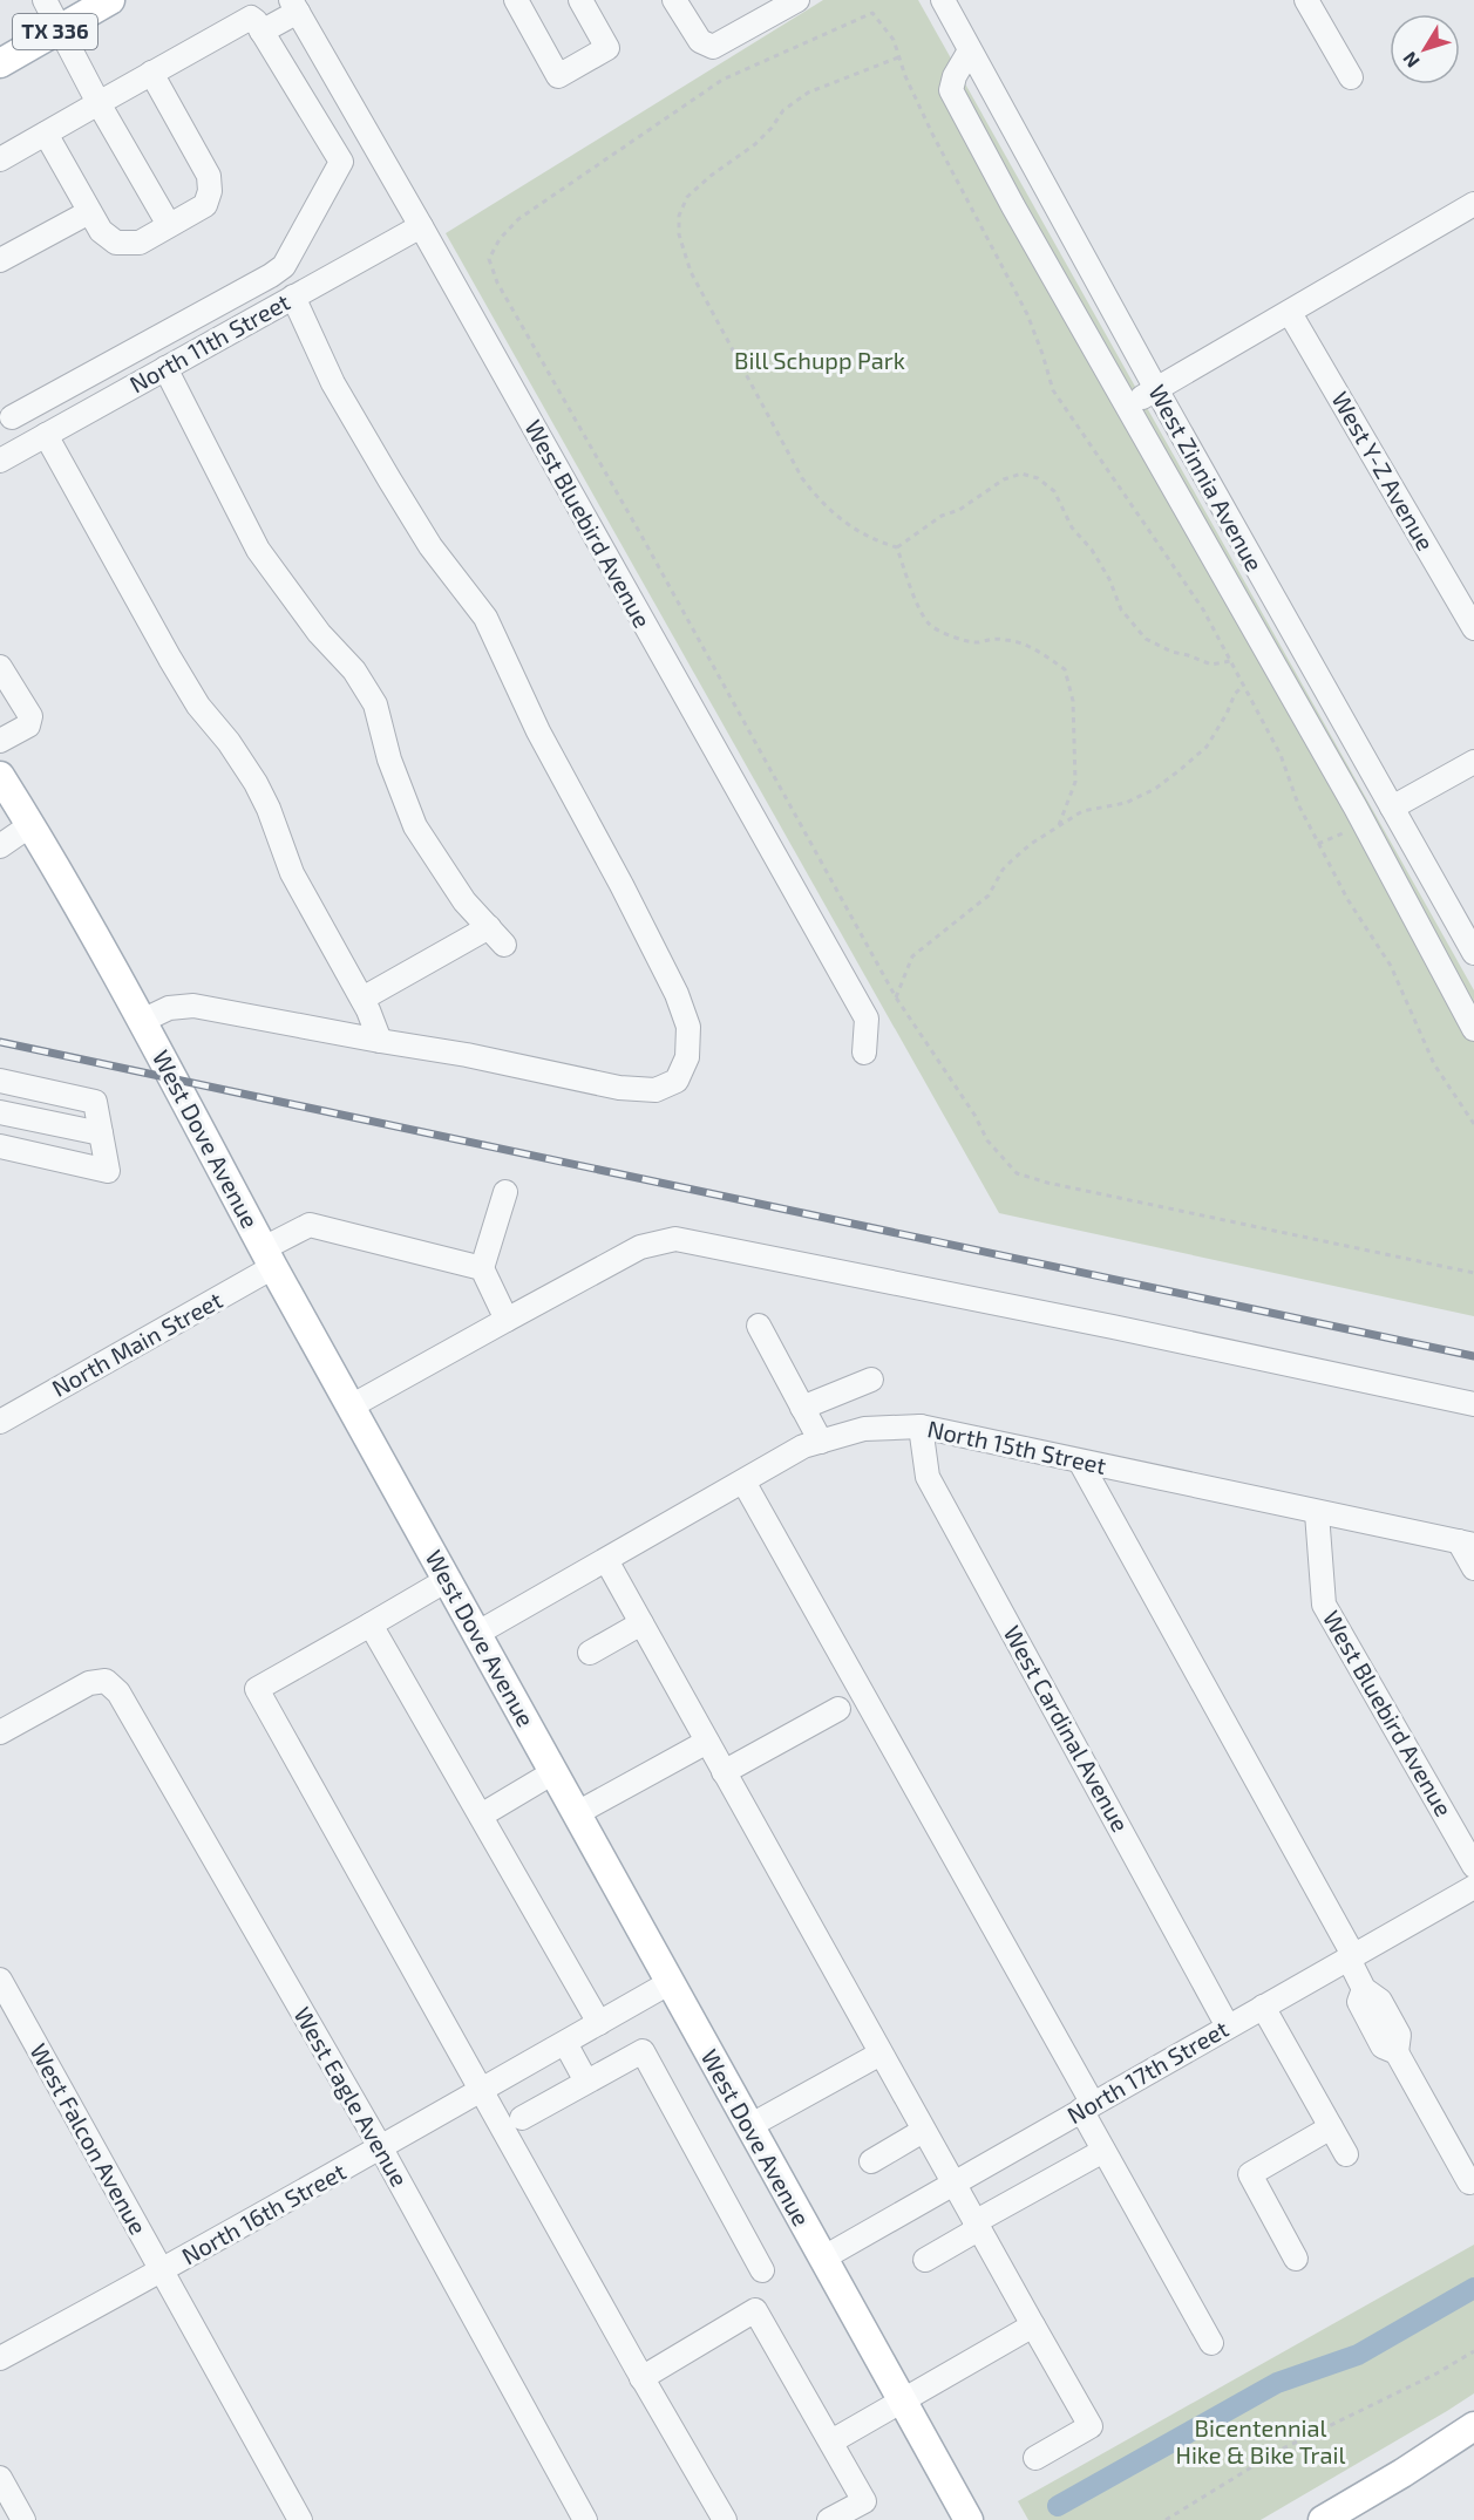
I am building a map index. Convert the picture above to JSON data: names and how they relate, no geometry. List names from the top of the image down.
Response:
{
  "streets": {
    "main road": ["TX 336", "West Dove Avenue"],
    "street": [
      "North 11th Street",
      "West Y-Z Avenue",
      "West Zinnia Avenue",
      "West Bluebird Avenue",
      "North Main Street",
      "North 15th Street",
      "West Cardinal Avenue",
      "North 17th Street",
      "West Eagle Avenue",
      "West Falcon Avenue",
      "North 16th Street"
    ]
  },
  "crossings": [
    ["North 11th Street", "West Bluebird Avenue"],
    ["West Bluebird Avenue", "North 15th Street"],
    ["West Dove Avenue", "North Main Street"],
    ["West Dove Avenue", "North 15th Street"],
    ["West Dove Avenue", "North 17th Street"],
    ["West Dove Avenue", "North 16th Street"],
    ["North 15th Street", "West Cardinal Avenue"],
    ["West Cardinal Avenue", "North 17th Street"],
    ["West Eagle Avenue", "North 16th Street"],
    ["West Falcon Avenue", "North 16th Street"]
  ],
  "parks": ["Bill Schupp Park", "Bicentennial Hike & Bike Trail"],
  "north": "bottom left"
}
